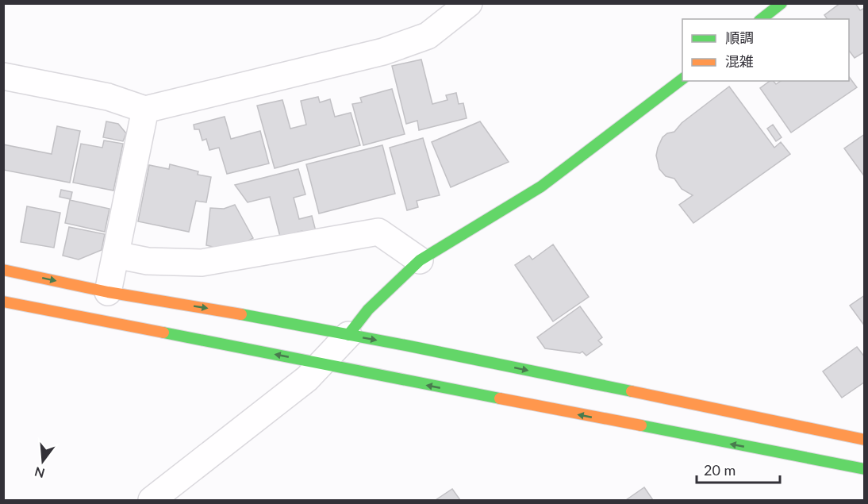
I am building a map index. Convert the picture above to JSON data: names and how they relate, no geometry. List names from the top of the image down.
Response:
{
  "legend": ["順調", "混雑"],
  "scale_bar": "20 m",
  "north": "bottom"
}
